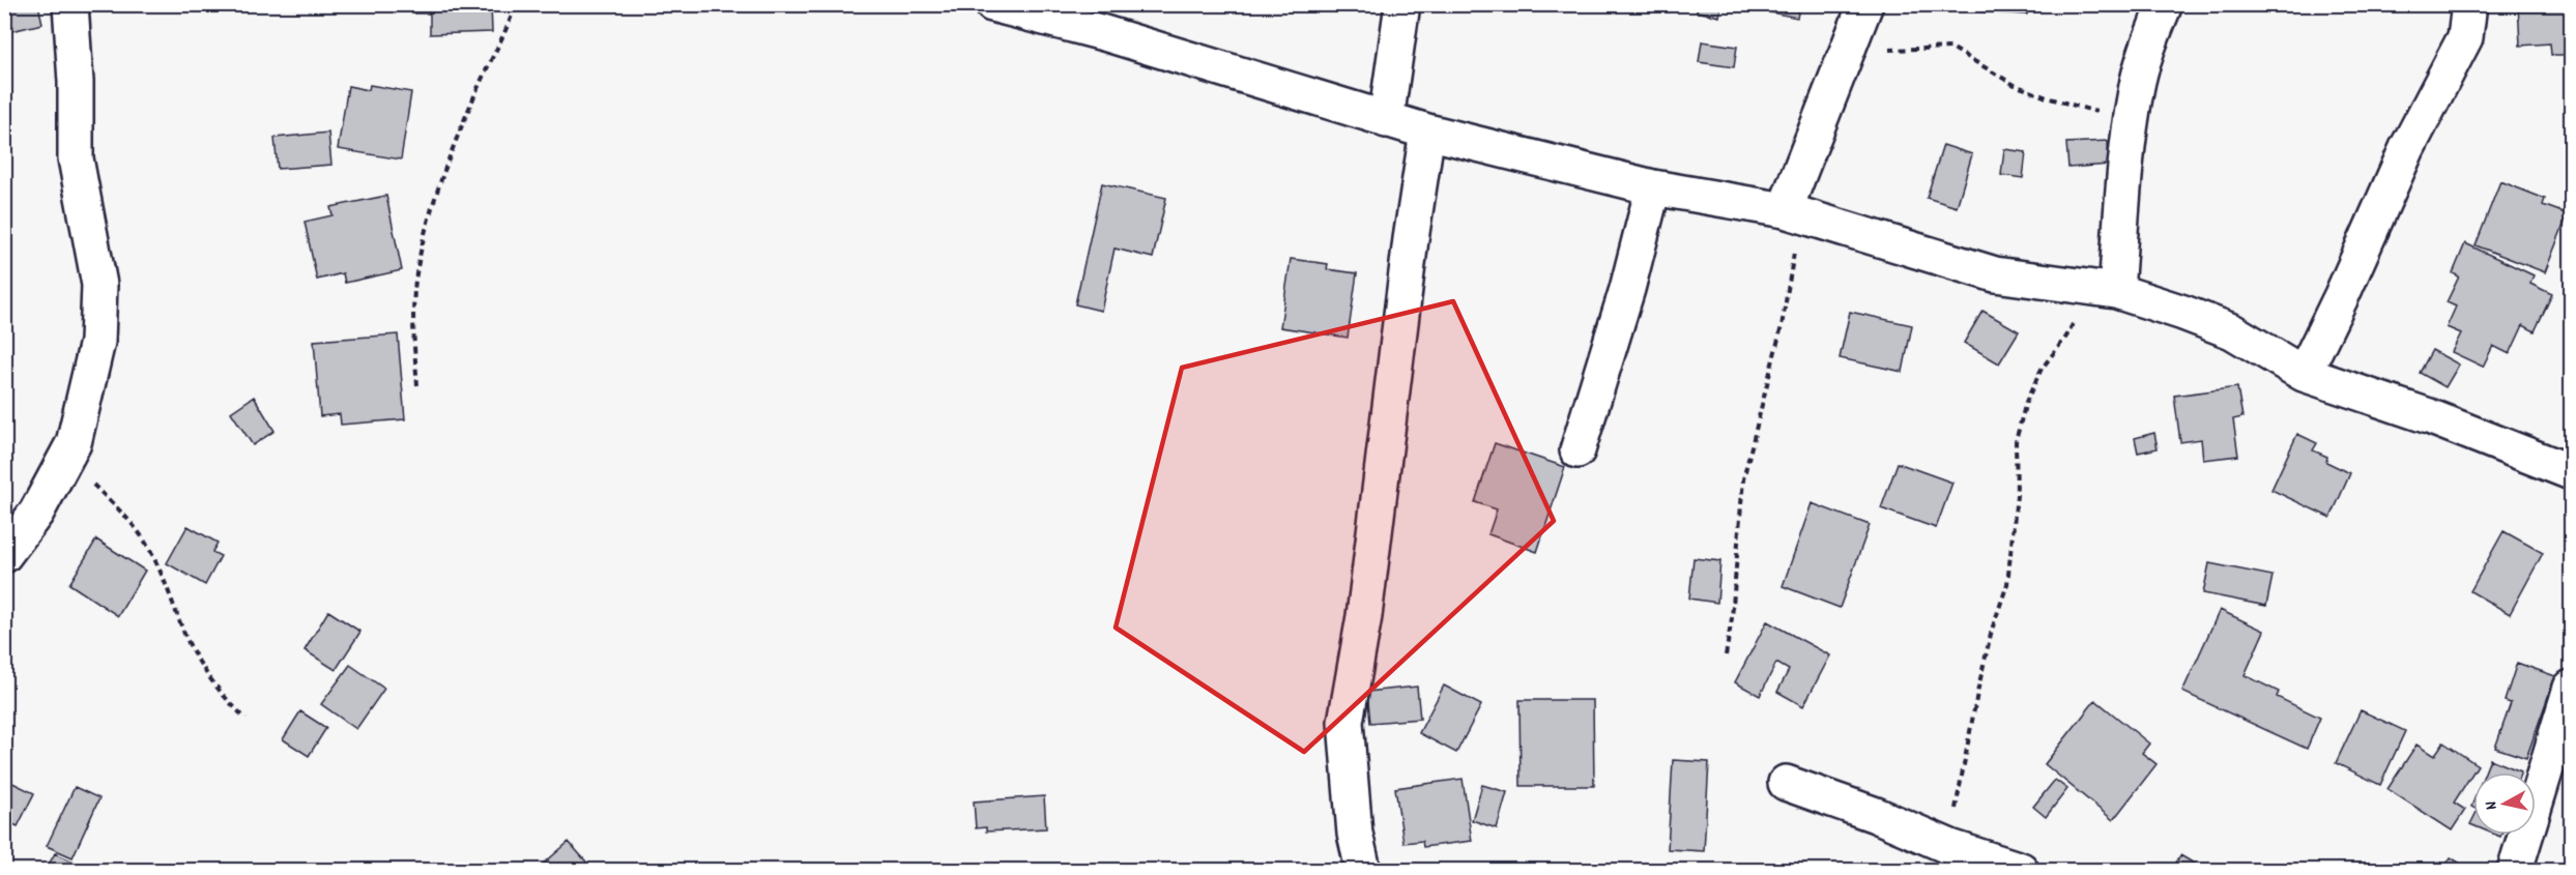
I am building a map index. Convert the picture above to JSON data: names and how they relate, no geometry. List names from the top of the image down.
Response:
{
  "north": "left"
}
